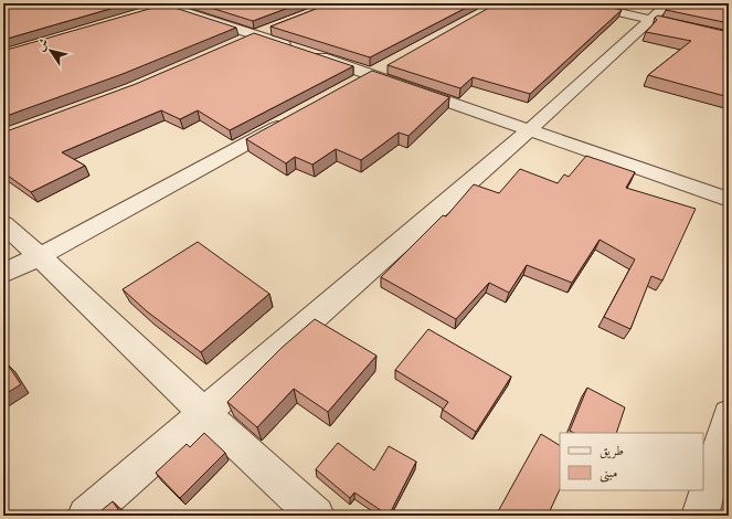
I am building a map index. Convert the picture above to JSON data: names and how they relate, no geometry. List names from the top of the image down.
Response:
{
  "legend": ["طريق", "مبنى"],
  "north": "top left"
}
